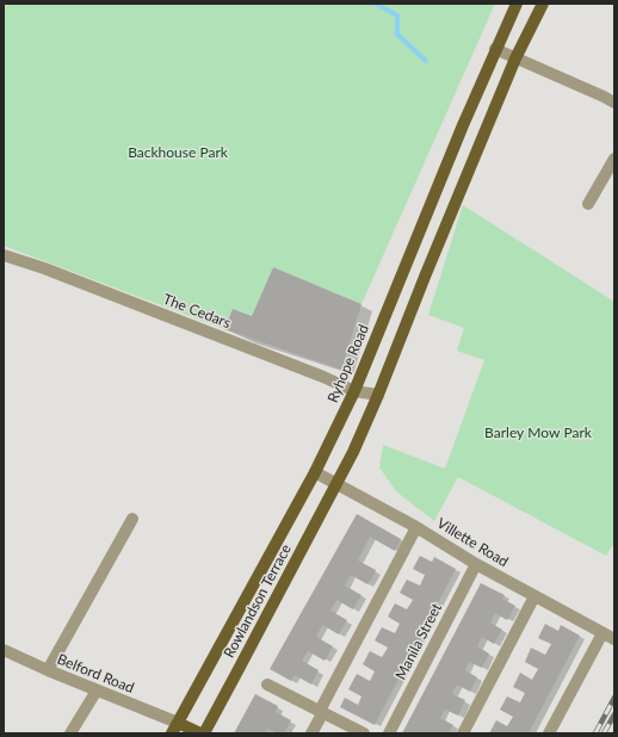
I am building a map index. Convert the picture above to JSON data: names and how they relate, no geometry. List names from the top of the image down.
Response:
{
  "streets": {
    "main road": ["Ryhope Road", "Rowlandson Terrace"],
    "street": [
      "The Cedars",
      "Villette Road",
      "Manila Street",
      "Belford Road"
    ]
  },
  "crossings": [
    ["The Cedars", "Ryhope Road"],
    ["Ryhope Road", "Villette Road"],
    ["Ryhope Road", "Belford Road"],
    ["Villette Road", "Rowlandson Terrace"],
    ["Villette Road", "Manila Street"]
  ],
  "parks": ["Backhouse Park", "Barley Mow Park"]
}
